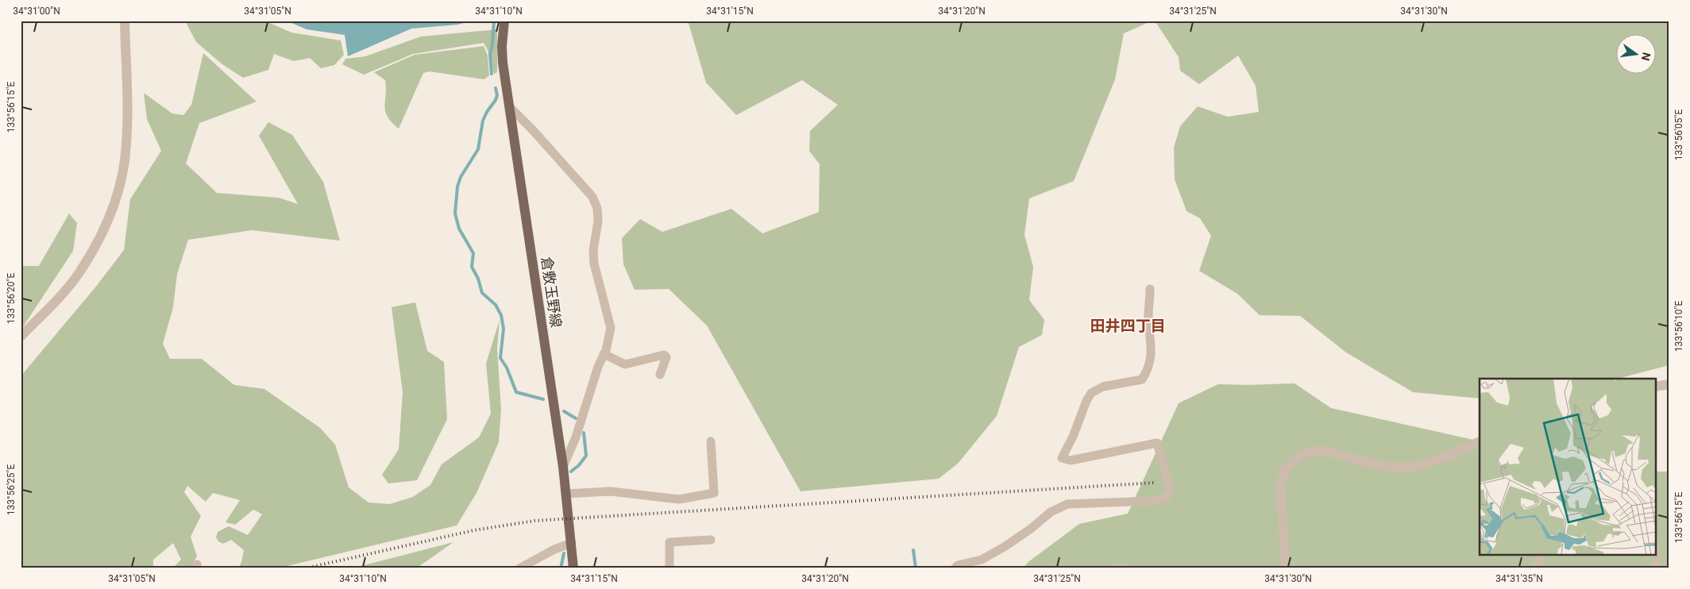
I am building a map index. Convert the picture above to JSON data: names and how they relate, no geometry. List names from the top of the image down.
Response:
{
  "streets": {
    "main road": ["倉敷玉野線"]
  },
  "districts": ["田井四丁目"],
  "north": "right",
  "coordinates": [
    "34°31'00\"N",
    "34°31'05\"N",
    "34°31'10\"N",
    "34°31'15\"N",
    "34°31'20\"N",
    "34°31'25\"N",
    "34°31'30\"N",
    "133°56'15\"E",
    "133°56'05\"E",
    "133°56'20\"E",
    "133°56'10\"E",
    "133°56'25\"E",
    "34°31'35\"N"
  ]
}
